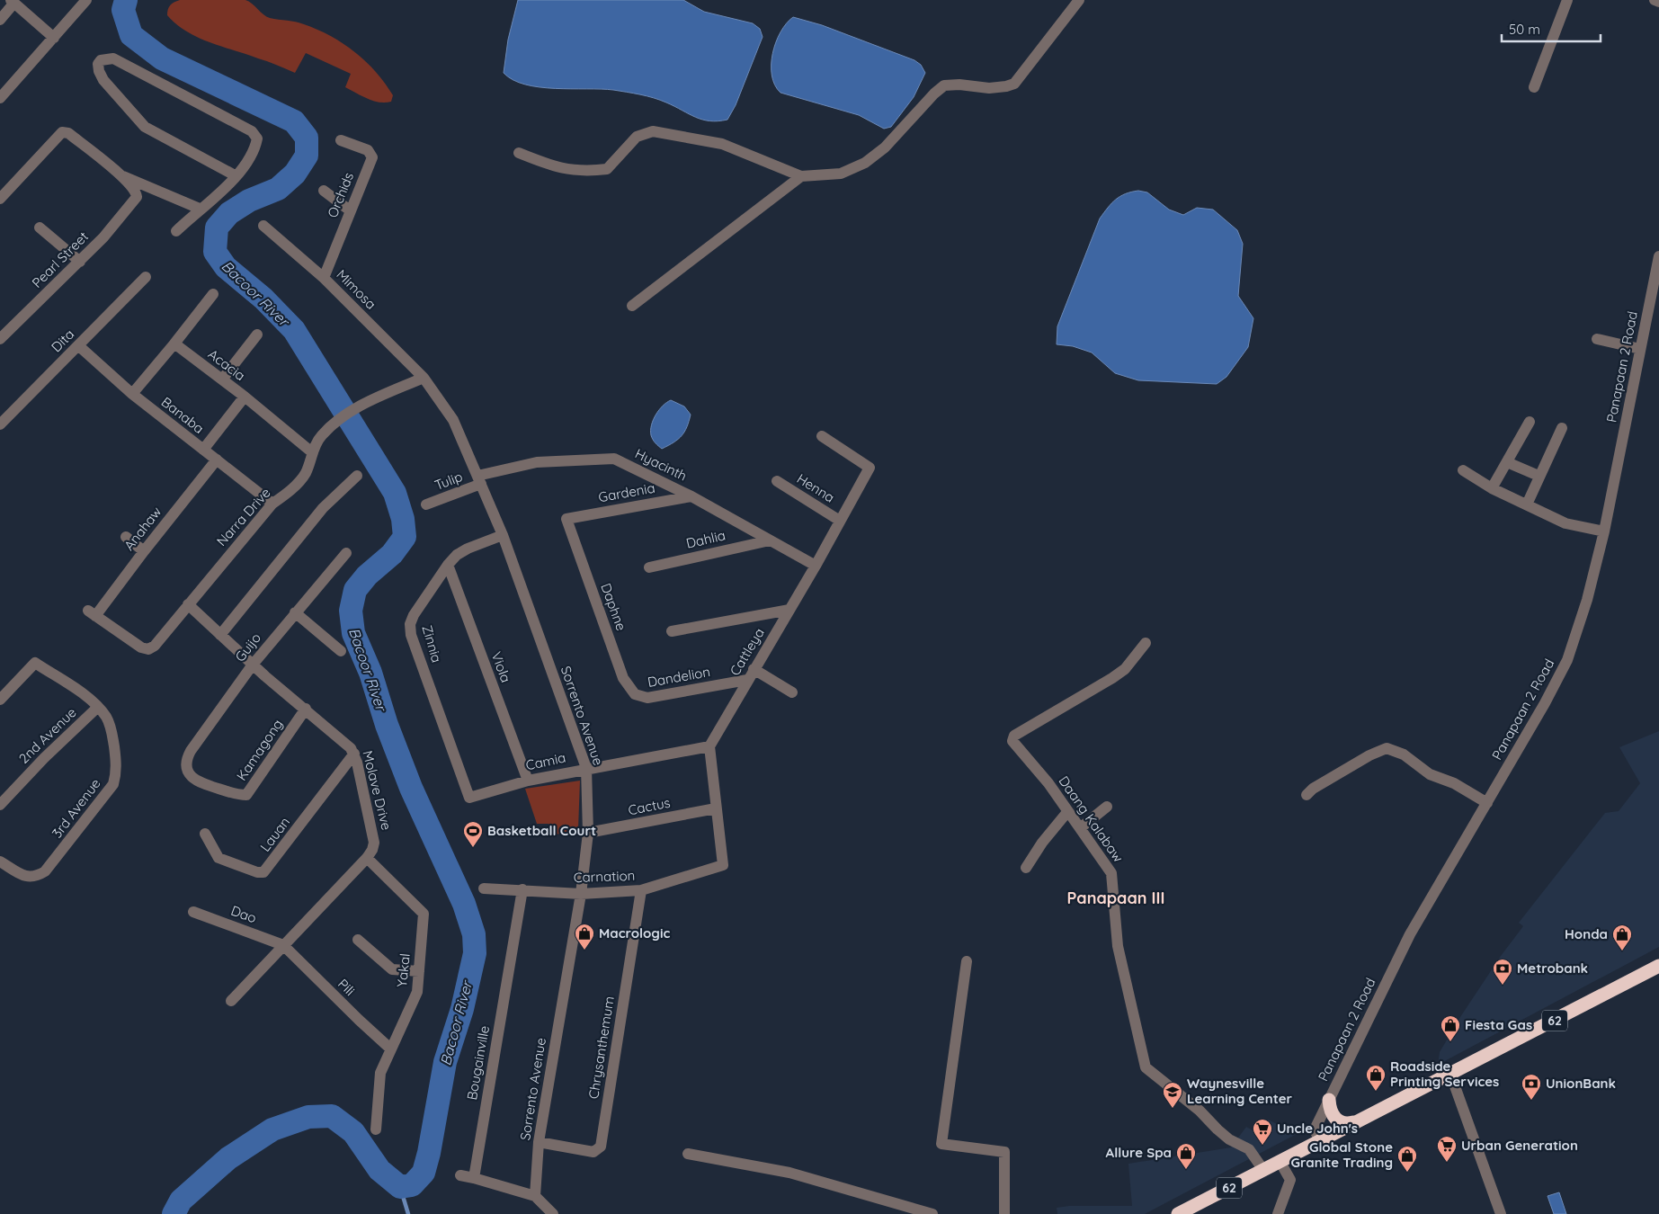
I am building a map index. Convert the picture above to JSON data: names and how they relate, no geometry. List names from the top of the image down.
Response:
{
  "streets": {
    "highway": ["62"],
    "street": [
      "Orchids",
      "Pearl Street",
      "Mimosa",
      "Dita",
      "Acacia",
      "Panapaan 2 Road",
      "Banaba",
      "Hyacinth",
      "Tulip",
      "Henna",
      "Gardenia",
      "Narra Drive",
      "Anahaw",
      "Dahlia",
      "Daphne",
      "Zinnia",
      "Guijo",
      "Cattleya",
      "Viola",
      "Dandelion",
      "Sorrento Avenue",
      "2nd Avenue",
      "Kamagong",
      "Camia",
      "Molave Drive",
      "Cactus",
      "3rd Avenue",
      "Daang Kalabaw",
      "Lauan",
      "Carnation",
      "Dao",
      "Yakal",
      "Pili",
      "Chrysanthemum",
      "Bougainville"
    ]
  },
  "crossings": [
    ["Orchids", "Mimosa"],
    ["Mimosa", "Narra Drive"],
    ["Mimosa", "Sorrento Avenue"],
    ["Dita", "Banaba"],
    ["Acacia", "Narra Drive"],
    ["Panapaan 2 Road", "62"],
    ["Banaba", "Narra Drive"],
    ["Banaba", "Anahaw"],
    ["Hyacinth", "Tulip"],
    ["Hyacinth", "Gardenia"],
    ["Hyacinth", "Dahlia"],
    ["Hyacinth", "Cattleya"],
    ["Hyacinth", "Sorrento Avenue"],
    ["Tulip", "Sorrento Avenue"],
    ["Henna", "Cattleya"],
    ["Gardenia", "Daphne"],
    ["Narra Drive", "Anahaw"],
    ["Narra Drive", "Sorrento Avenue"],
    ["Narra Drive", "Molave Drive"],
    ["Daphne", "Dandelion"],
    ["Zinnia", "Viola"],
    ["Zinnia", "Sorrento Avenue"],
    ["Zinnia", "Camia"],
    ["Guijo", "Kamagong"],
    ["Guijo", "Molave Drive"],
    ["Cattleya", "Dandelion"],
    ["Cattleya", "Camia"],
    ["Viola", "Camia"],
    ["Sorrento Avenue", "Camia"],
    ["Sorrento Avenue", "Cactus"],
    ["Sorrento Avenue", "Carnation"],
    ["Sorrento Avenue", "Chrysanthemum"],
    ["2nd Avenue", "3rd Avenue"],
    ["Kamagong", "Molave Drive"],
    ["Molave Drive", "Lauan"],
    ["Molave Drive", "Dao"],
    ["Molave Drive", "Yakal"],
    ["Molave Drive", "Pili"],
    ["Cactus", "Carnation"],
    ["Daang Kalabaw", "62"],
    ["Carnation", "Chrysanthemum"],
    ["Carnation", "Bougainville"],
    ["Dao", "Pili"],
    ["Yakal", "Pili"]
  ],
  "districts": ["Panapaan III"],
  "water": ["Bacoor River"],
  "places": {
    "sports": ["Basketball Court"],
    "shop": [
      "Macrologic",
      "Honda",
      "Fiesta Gas",
      "Roadside Printing Services",
      "Allure Spa",
      "Global Stone Granite Trading"
    ],
    "bank": ["Metrobank", "UnionBank"],
    "school or university": ["Waynesville Learning Center"],
    "supermarket": ["Uncle John's", "Urban Generation"]
  },
  "scale_bar": "50 m"
}
